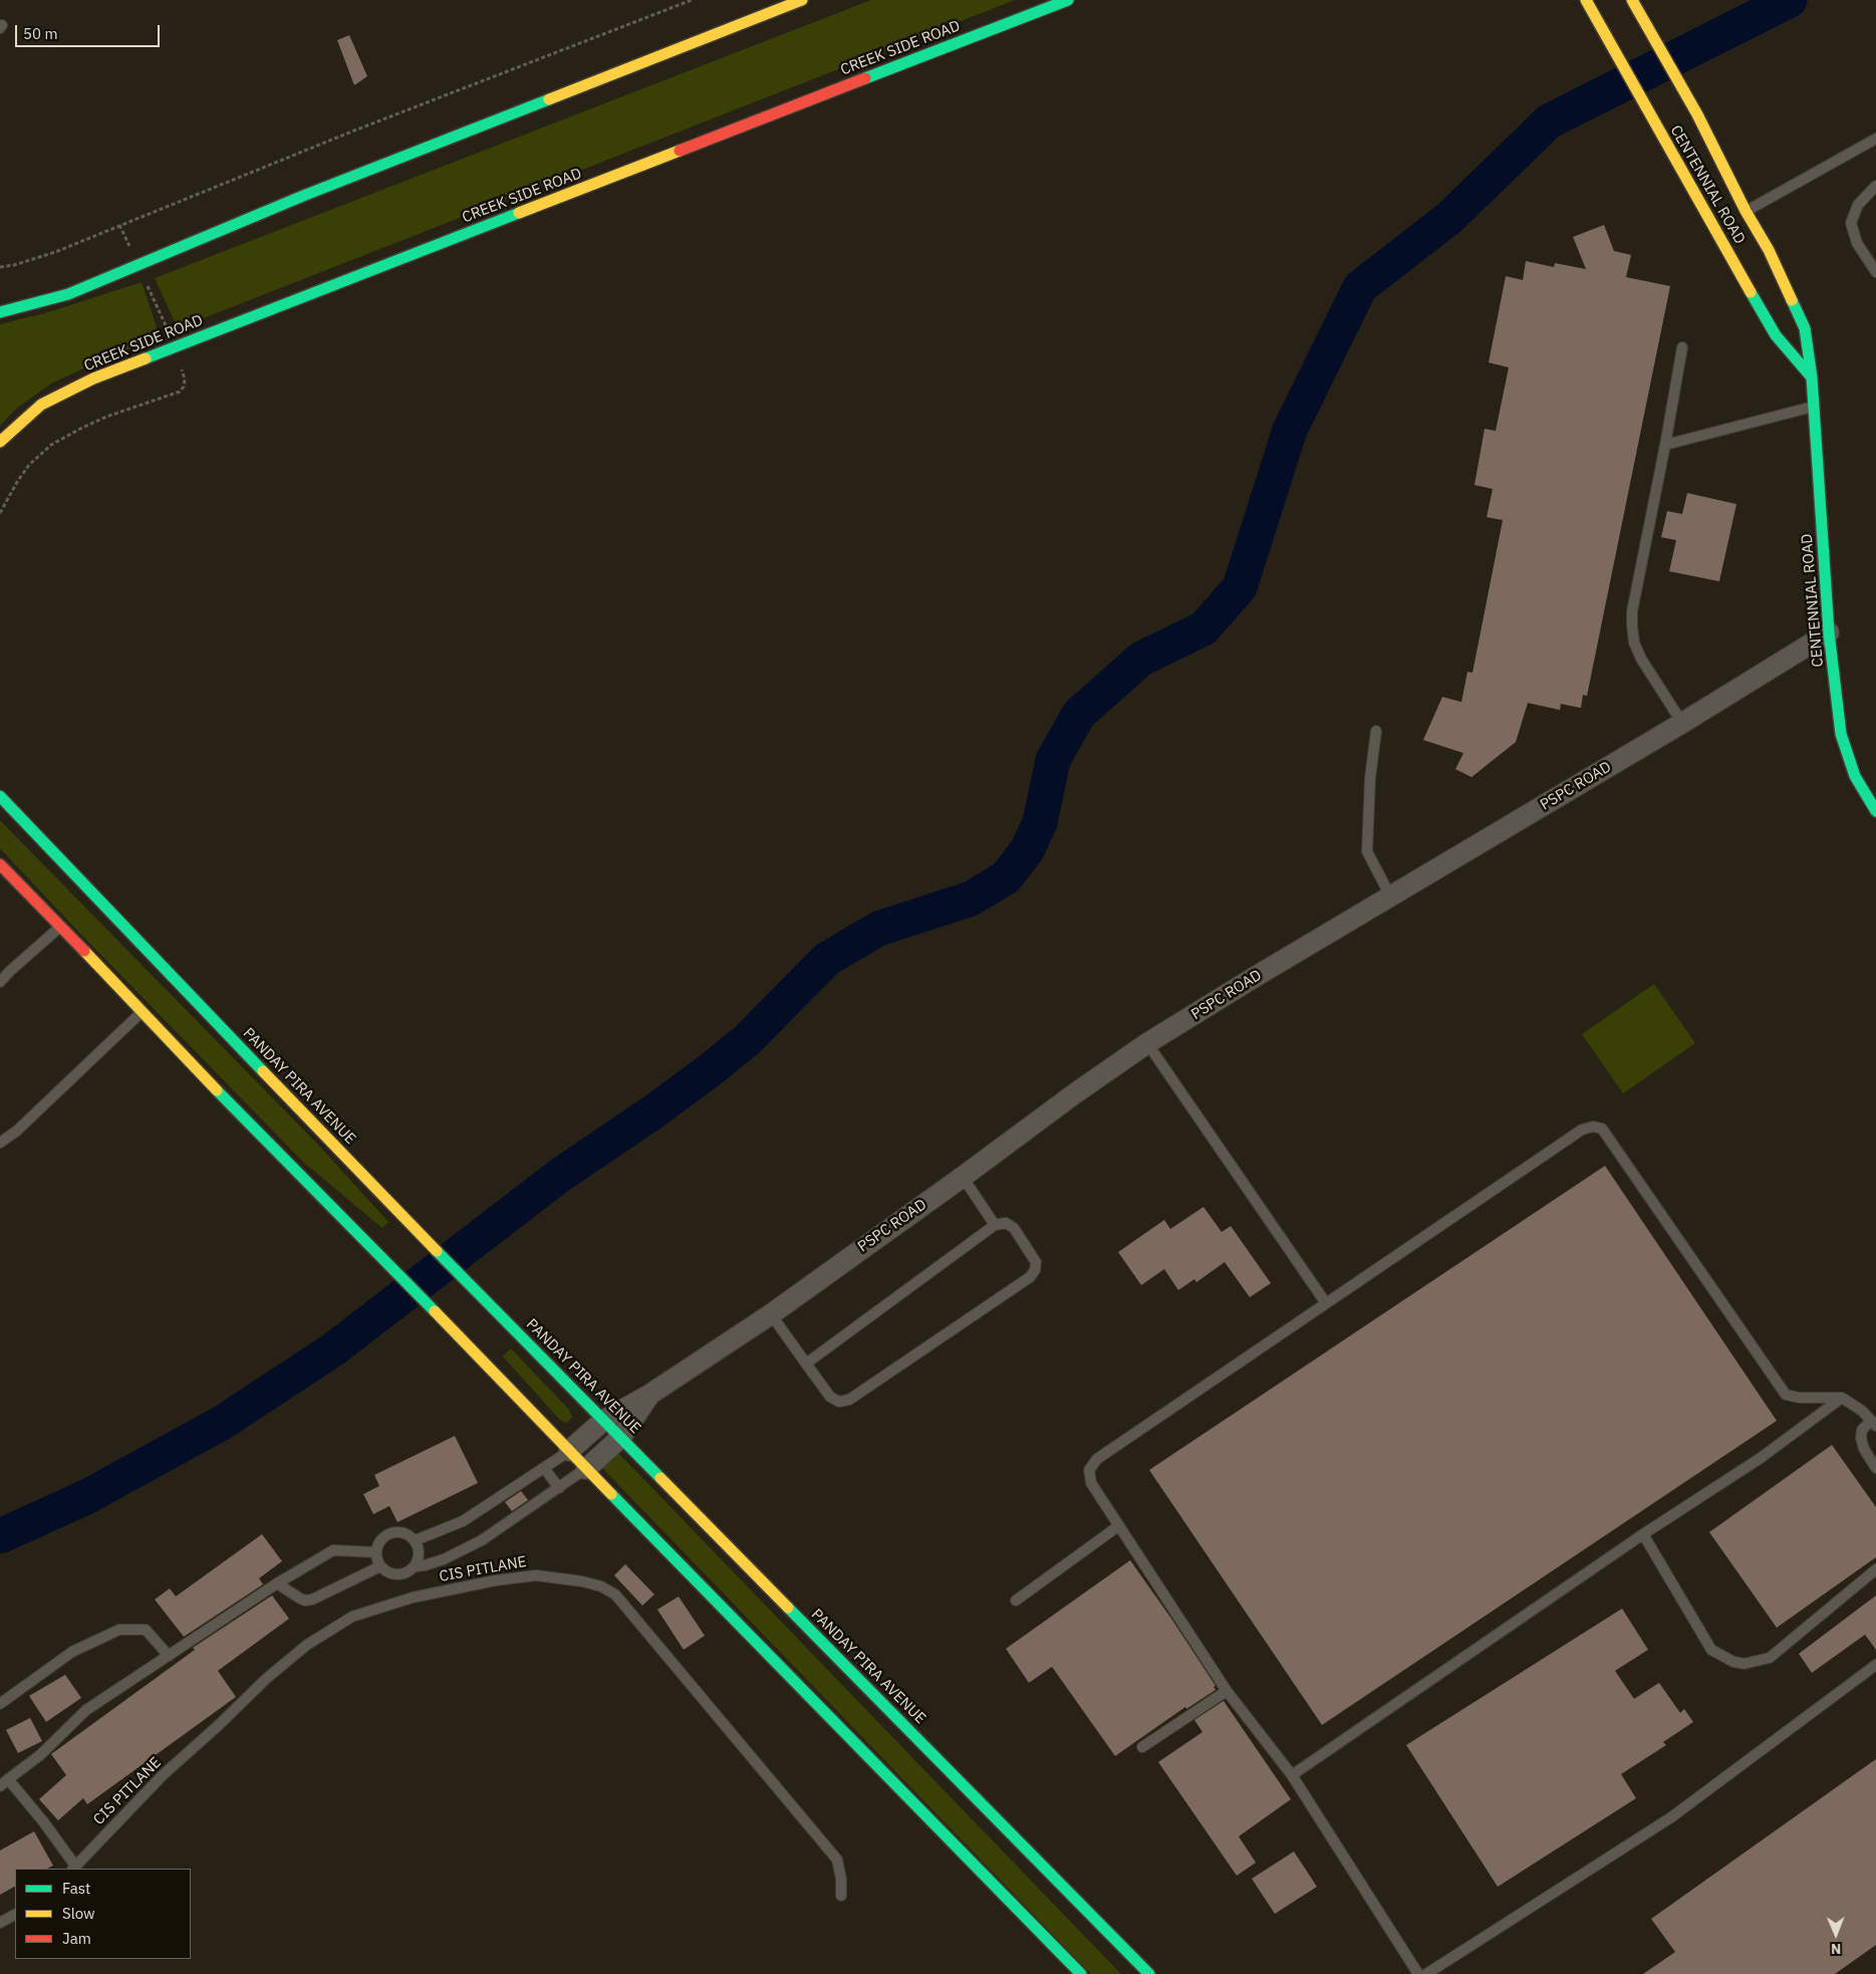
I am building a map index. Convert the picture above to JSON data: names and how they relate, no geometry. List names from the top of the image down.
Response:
{
  "streets": {
    "main road": ["CREEK SIDE ROAD", "CENTENNIAL ROAD", "PANDAY PIRA AVENUE"],
    "street": ["PSPC ROAD"],
    "lane": ["CIS PITLANE"]
  },
  "crossings": [
    ["CENTENNIAL ROAD", "PSPC ROAD"],
    ["PSPC ROAD", "PANDAY PIRA AVENUE"]
  ],
  "legend": ["Fast", "Slow", "Jam"],
  "scale_bar": "50 m",
  "north": "bottom"
}
